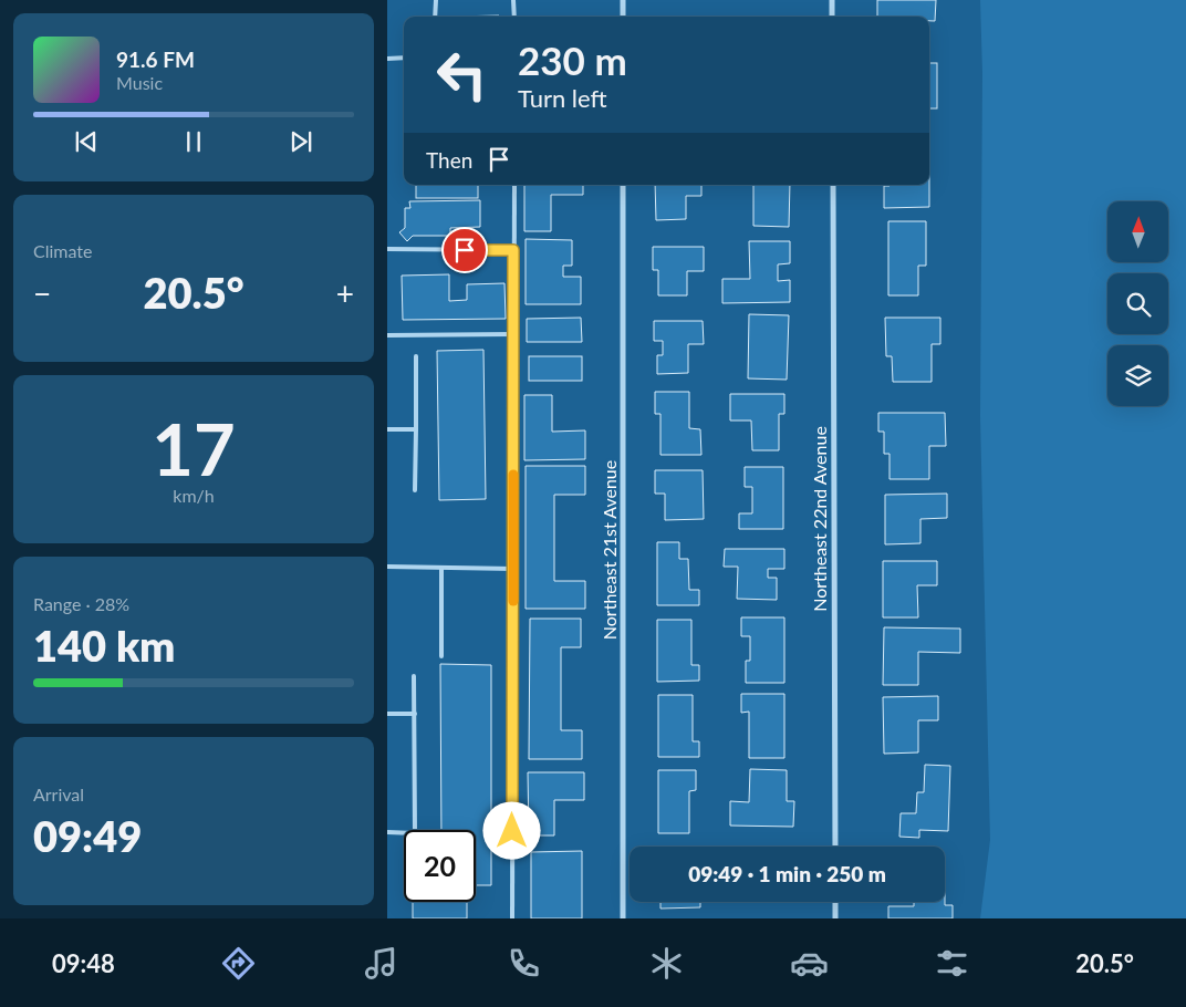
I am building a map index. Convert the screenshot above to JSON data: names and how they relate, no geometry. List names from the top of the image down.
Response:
{
  "streets": {
    "street": ["Northeast 22nd Avenue", "Northeast 21st Avenue"]
  },
  "north": "top",
  "page": {
    "turn": ["230 m", "Turn left"],
    "song": ["91.6 FM", "Music"],
    "then": "Then",
    "tile": [
      "Climate",
      ["17", "km/h"],
      ["Range · 28%", "140 km"],
      ["Arrival", "09:49"]
    ],
    "heat": ["−", "20.5°", "+"],
    "limit": "20",
    "trip": "09:49 · 1 min · 250 m",
    "tabs": ["09:48", "20.5°"]
  }
}
